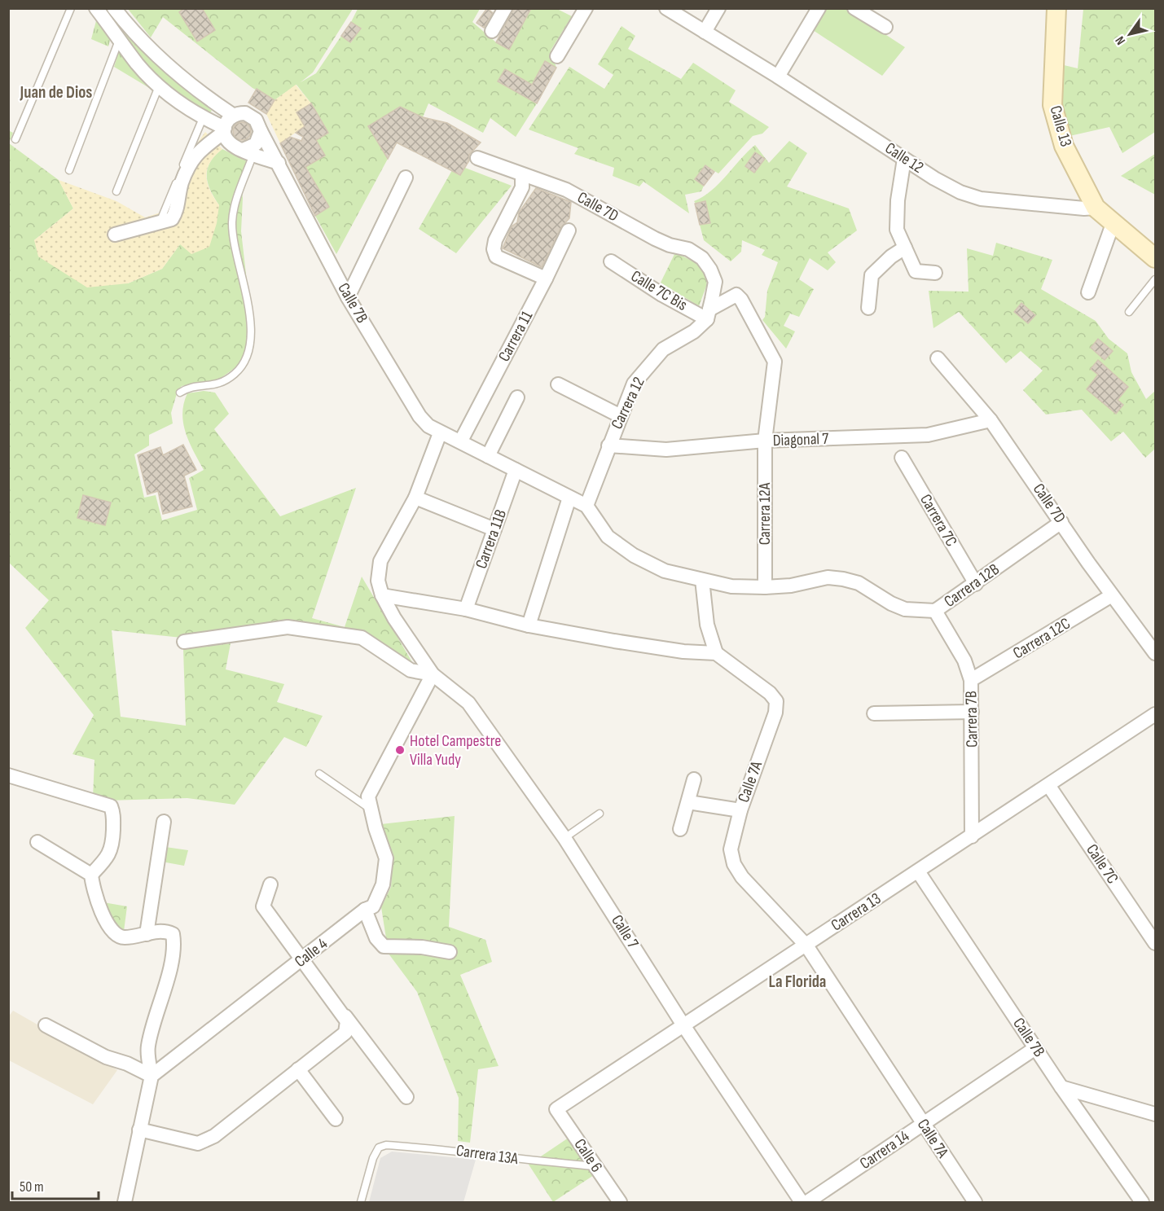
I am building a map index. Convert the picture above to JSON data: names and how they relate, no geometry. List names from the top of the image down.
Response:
{
  "streets": {
    "main road": ["Calle 13"],
    "street": [
      "Calle 12",
      "Calle 7D",
      "Calle 7C Bis",
      "Calle 7B",
      "Carrera 11",
      "Carrera 12",
      "Diagonal 7",
      "Carrera 12A",
      "Carrera 7C",
      "Carrera 11B",
      "Carrera 12B",
      "Carrera 12C",
      "Carrera 7B",
      "Calle 7A",
      "Calle 7C",
      "Carrera 13",
      "Calle 7",
      "Calle 4",
      "Carrera 14",
      "Calle 6"
    ],
    "lane": ["Carrera 13A"]
  },
  "crossings": [
    ["Calle 13", "Calle 12"],
    ["Calle 7D", "Calle 7C Bis"],
    ["Calle 7D", "Carrera 12"],
    ["Calle 7D", "Diagonal 7"],
    ["Calle 7D", "Carrera 12B"],
    ["Calle 7D", "Carrera 12C"],
    ["Calle 7C Bis", "Carrera 12"],
    ["Calle 7B", "Carrera 13"],
    ["Calle 7B", "Carrera 14"],
    ["Carrera 12", "Diagonal 7"],
    ["Carrera 12", "Carrera 12A"],
    ["Carrera 12", "Carrera 12B"],
    ["Diagonal 7", "Carrera 12A"],
    ["Carrera 12A", "Carrera 12B"],
    ["Carrera 7C", "Carrera 12B"],
    ["Carrera 12B", "Carrera 7B"],
    ["Carrera 12C", "Carrera 7B"],
    ["Carrera 7B", "Carrera 13"],
    ["Calle 7A", "Carrera 13"],
    ["Calle 7A", "Carrera 14"],
    ["Calle 7C", "Carrera 13"],
    ["Carrera 13", "Calle 7"],
    ["Carrera 13", "Calle 6"],
    ["Calle 7", "Calle 4"],
    ["Carrera 13A", "Calle 6"]
  ],
  "districts": ["Juan de Dios", "La Florida"],
  "places": ["Hotel Campestre Villa Yudy"],
  "scale_bar": "50 m",
  "north": "bottom left"
}
